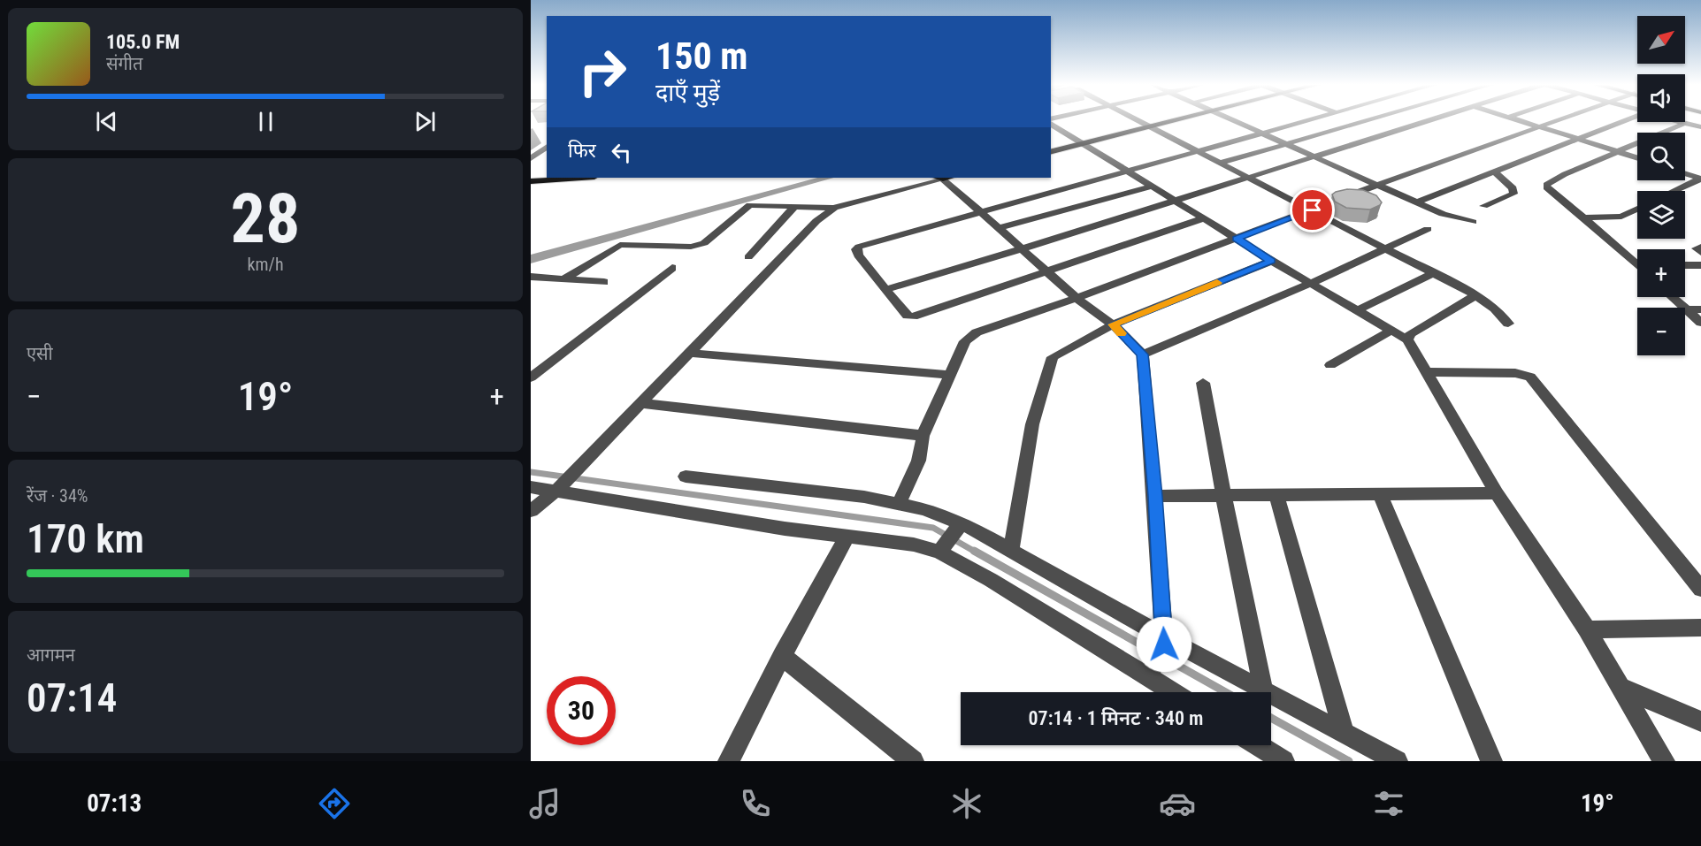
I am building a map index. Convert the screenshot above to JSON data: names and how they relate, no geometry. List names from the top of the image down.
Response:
{
  "north": "top right",
  "page": {
    "map_buttons": ["+", "−"],
    "turn": ["150 m", "दाएँ मुड़ें"],
    "song": ["105.0 FM", "संगीत"],
    "then": "फिर",
    "tile": [
      ["28", "km/h"],
      "एसी",
      ["रेंज · 34%", "170 km"],
      ["आगमन", "07:14"]
    ],
    "heat": ["−", "19°", "+"],
    "limit": "30",
    "trip": "07:14 · 1 मिनट · 340 m",
    "tabs": ["07:13", "19°"]
  }
}
